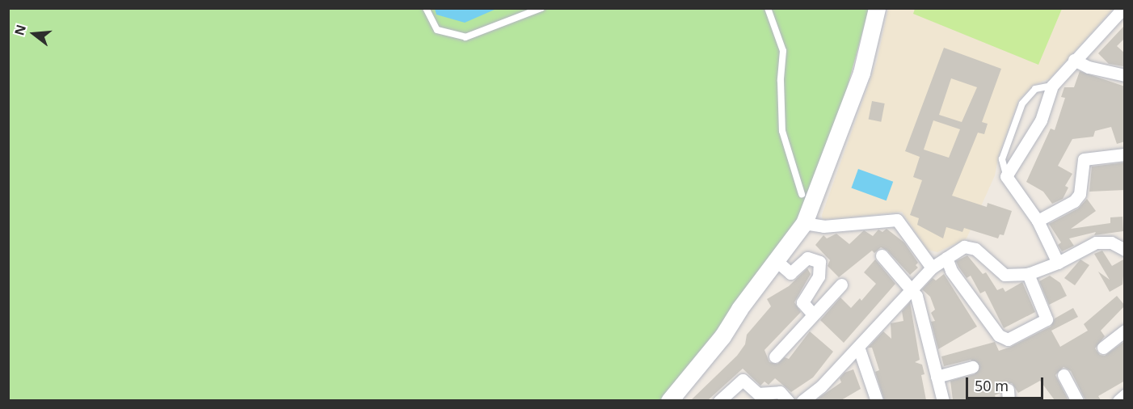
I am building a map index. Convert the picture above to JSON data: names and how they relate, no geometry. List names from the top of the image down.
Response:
{
  "scale_bar": "50 m",
  "north": "left"
}
